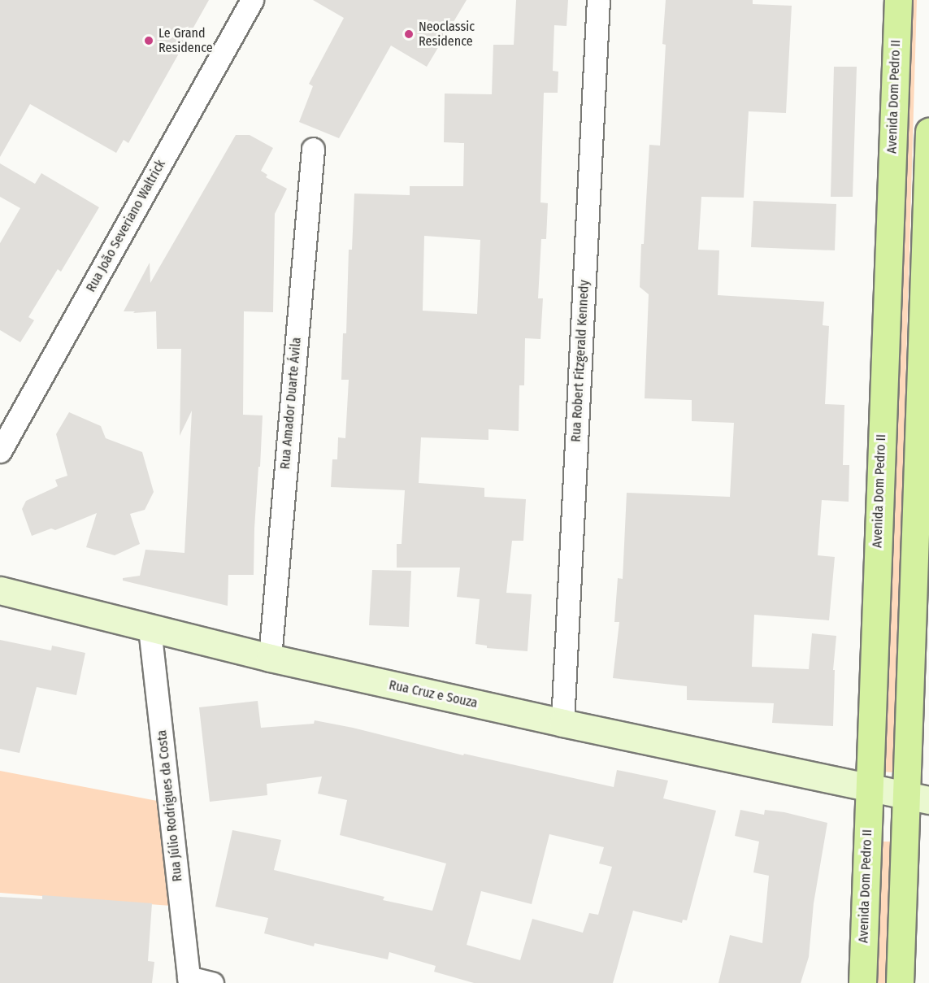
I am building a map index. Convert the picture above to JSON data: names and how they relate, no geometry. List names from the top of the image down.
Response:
{
  "streets": {
    "main road": ["Avenida Dom Pedro II"],
    "street": [
      "Rua João Severiano Waltrick",
      "Rua Robert Fitzgerald Kennedy",
      "Rua Amador Duarte Ávila",
      "Rua Cruz e Souza",
      "Rua Júlio Rodrigues da Costa"
    ]
  },
  "crossings": [
    ["Avenida Dom Pedro II", "Rua Cruz e Souza"],
    ["Rua Robert Fitzgerald Kennedy", "Rua Cruz e Souza"],
    ["Rua Amador Duarte Ávila", "Rua Cruz e Souza"],
    ["Rua Cruz e Souza", "Rua Júlio Rodrigues da Costa"]
  ],
  "places": ["Neoclassic Residence", "Le Grand Residence"]
}
